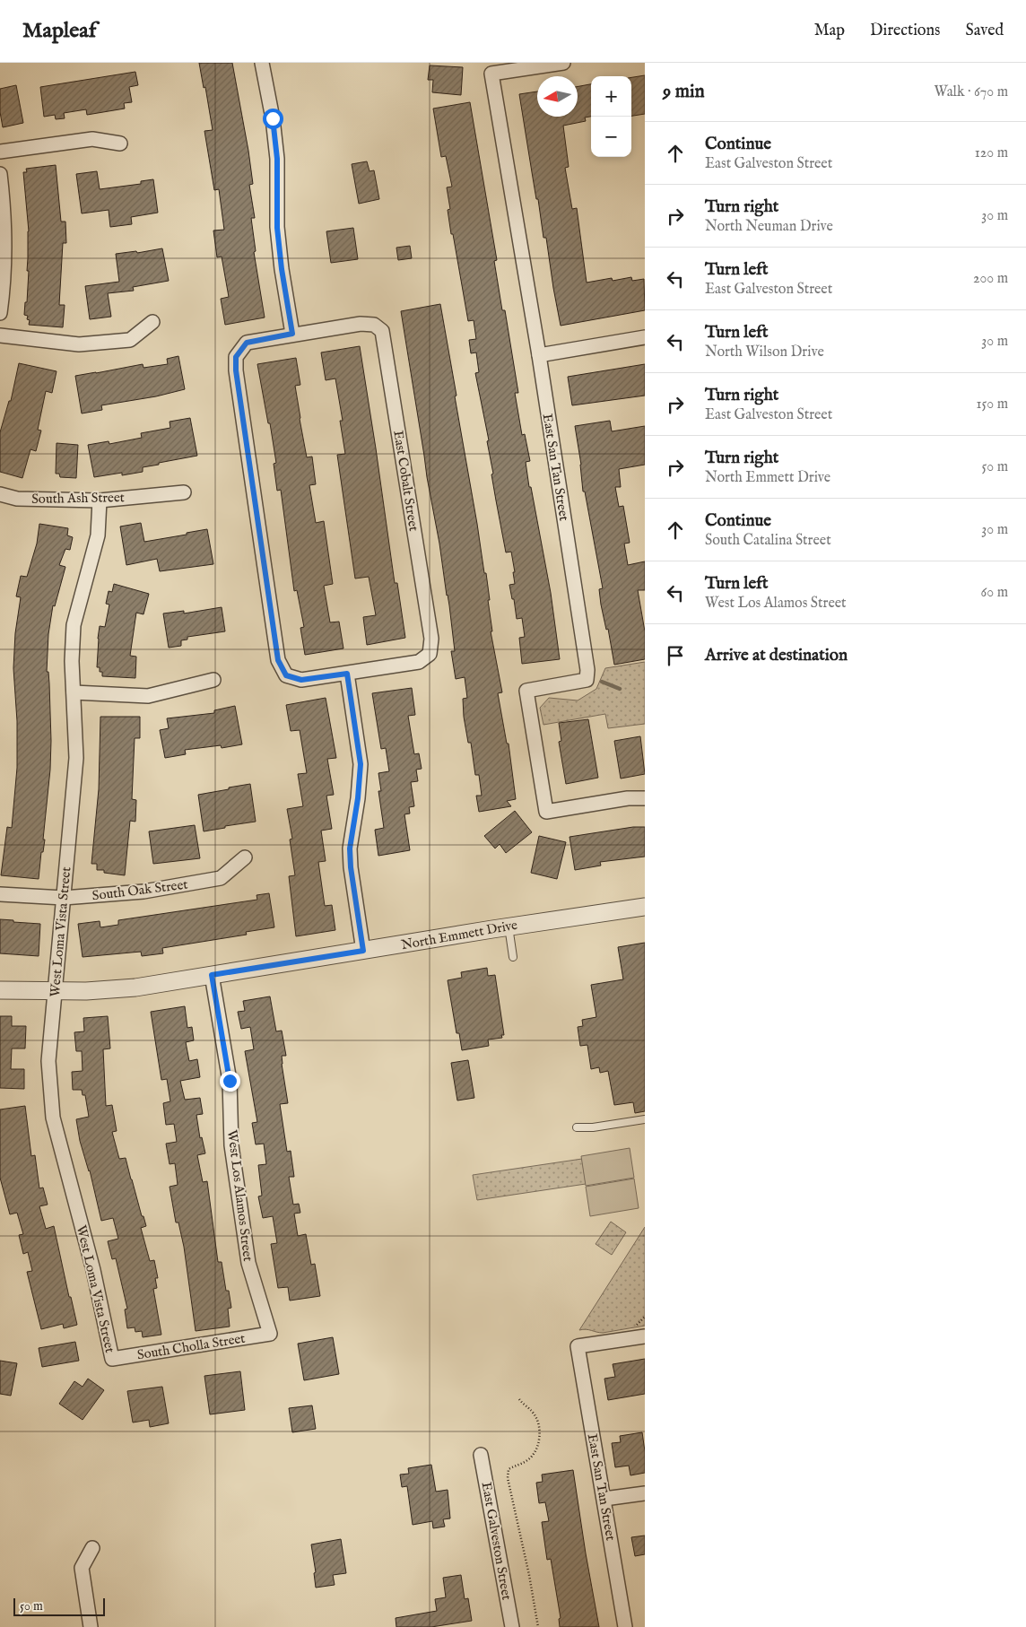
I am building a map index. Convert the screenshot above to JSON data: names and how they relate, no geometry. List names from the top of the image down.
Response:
{
  "streets": {
    "street": [
      "East San Tan Street",
      "East Cobalt Street",
      "South Ash Street",
      "South Oak Street",
      "West Loma Vista Street",
      "North Emmett Drive",
      "West Los Alamos Street",
      "South Cholla Street",
      "East Galveston Street"
    ]
  },
  "crossings": [
    ["South Ash Street", "West Loma Vista Street"],
    ["South Oak Street", "West Loma Vista Street"],
    ["West Loma Vista Street", "North Emmett Drive"],
    ["West Loma Vista Street", "South Cholla Street"],
    ["North Emmett Drive", "West Los Alamos Street"],
    ["West Los Alamos Street", "South Cholla Street"]
  ],
  "scale_bar": "50 m",
  "north": "left",
  "page": {
    "header": "Mapleaf",
    "nav": ["Map", "Directions", "Saved"],
    "heading": ["9 min", "Walk · 670 m"],
    "map_buttons": ["+", "−"],
    "list": [
      ["Continue", "East Galveston Street", "120 m"],
      ["Turn right", "North Neuman Drive", "30 m"],
      ["Turn left", "East Galveston Street", "200 m"],
      ["Turn left", "North Wilson Drive", "30 m"],
      ["Turn right", "East Galveston Street", "150 m"],
      ["Turn right", "North Emmett Drive", "50 m"],
      ["Continue", "South Catalina Street", "30 m"],
      ["Turn left", "West Los Alamos Street", "60 m"],
      "Arrive at destination"
    ],
    "scale": "50 m"
  }
}
